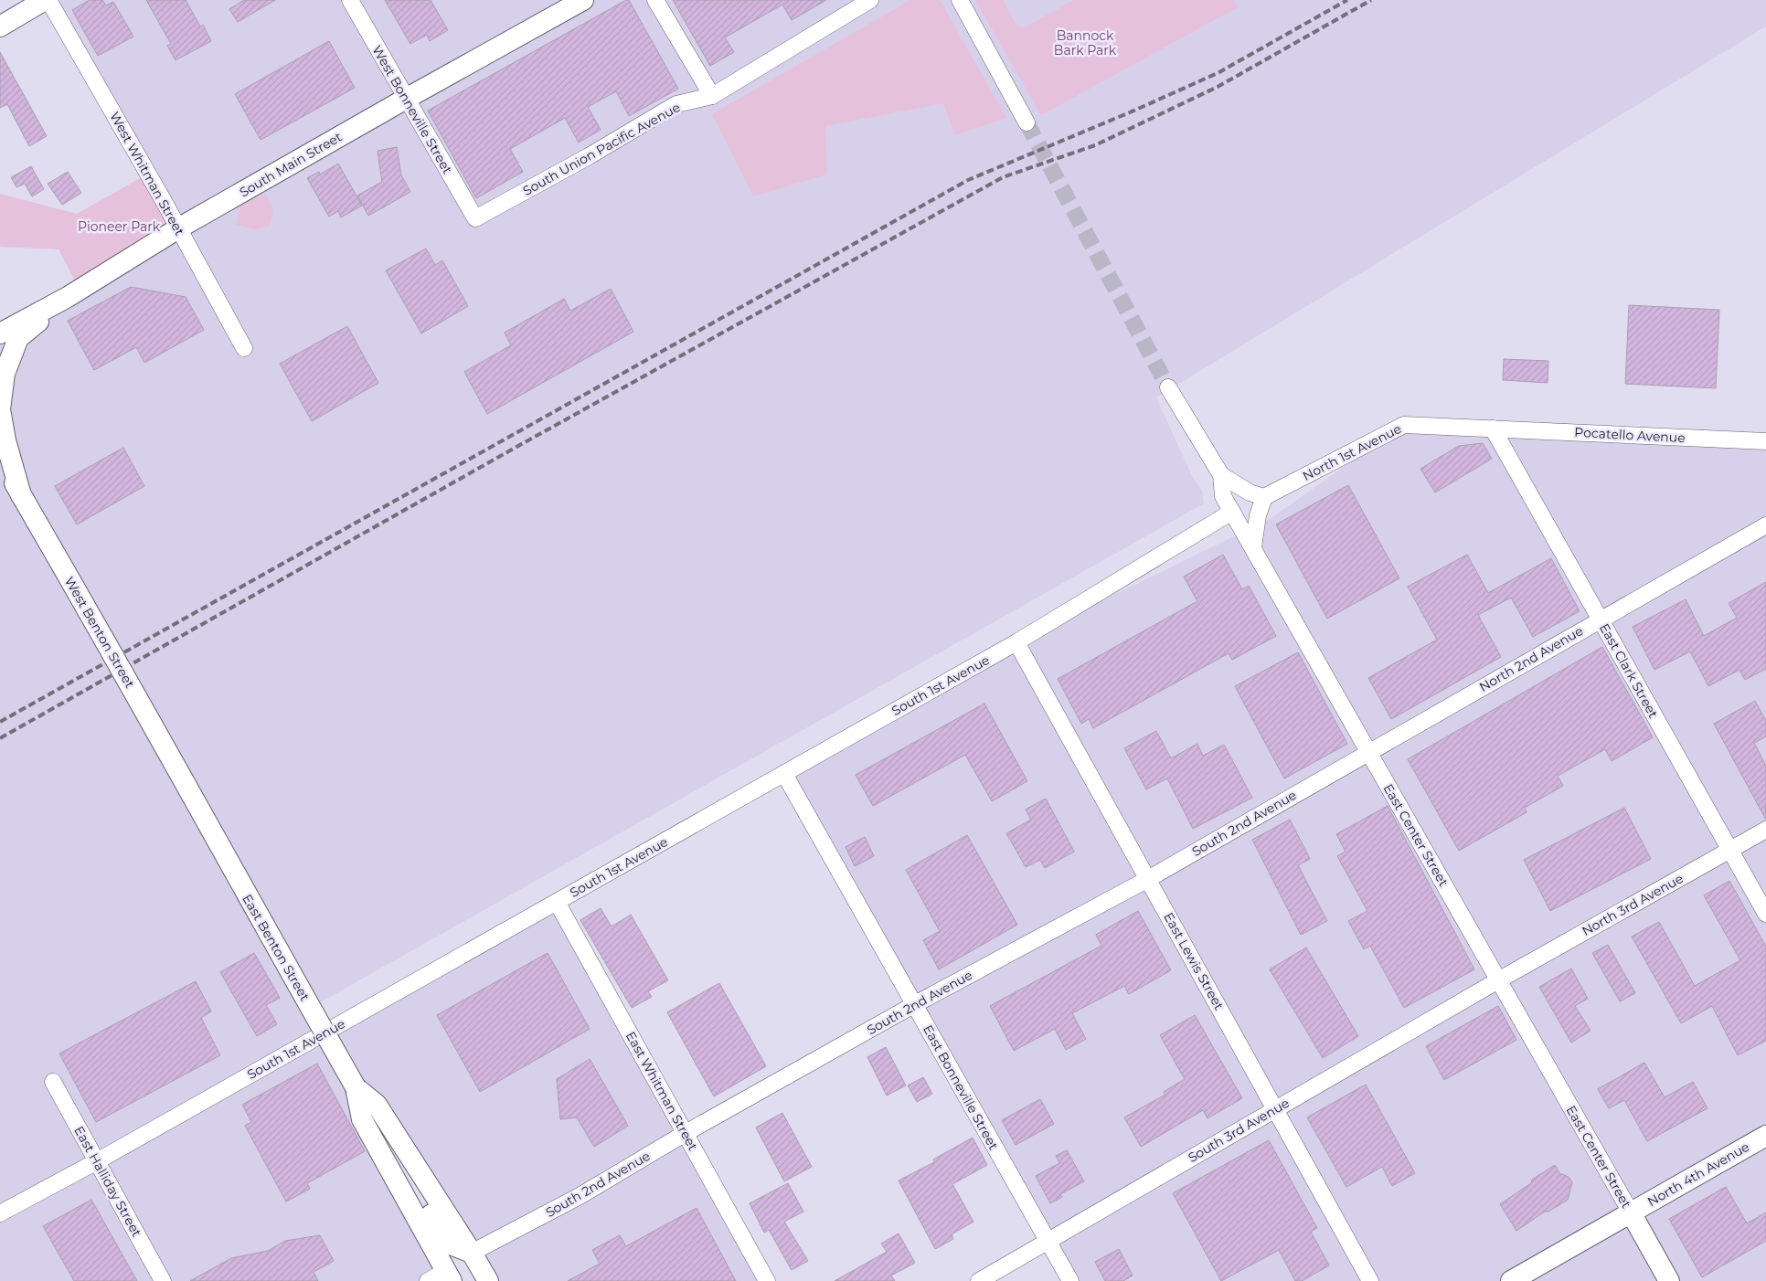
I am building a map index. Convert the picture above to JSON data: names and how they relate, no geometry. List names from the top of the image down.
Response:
{
  "streets": {
    "main road": [
      "South Main Street",
      "West Benton Street",
      "East Center Street",
      "East Benton Street",
      "North 4th Avenue"
    ],
    "street": [
      "West Bonneville Street",
      "South Union Pacific Avenue",
      "West Whitman Street",
      "Pocatello Avenue",
      "North 1st Avenue",
      "North 2nd Avenue",
      "East Clark Street",
      "South 1st Avenue",
      "South 2nd Avenue",
      "North 3rd Avenue",
      "East Lewis Street",
      "East Bonneville Street",
      "East Whitman Street",
      "South 3rd Avenue",
      "East Halliday Street"
    ]
  },
  "crossings": [
    ["West Bonneville Street", "South Union Pacific Avenue"],
    ["West Bonneville Street", "South Main Street"],
    ["South Main Street", "West Whitman Street"],
    ["Pocatello Avenue", "North 1st Avenue"],
    ["Pocatello Avenue", "East Clark Street"],
    ["North 1st Avenue", "East Clark Street"],
    ["West Benton Street", "East Benton Street"],
    ["North 2nd Avenue", "East Clark Street"],
    ["North 2nd Avenue", "South 2nd Avenue"],
    ["North 2nd Avenue", "East Center Street"],
    ["East Clark Street", "North 3rd Avenue"],
    ["South 1st Avenue", "East Center Street"],
    ["South 1st Avenue", "East Lewis Street"],
    ["South 1st Avenue", "East Bonneville Street"],
    ["South 1st Avenue", "East Whitman Street"],
    ["South 1st Avenue", "East Halliday Street"],
    ["South 2nd Avenue", "East Center Street"],
    ["South 2nd Avenue", "East Benton Street"],
    ["South 2nd Avenue", "East Lewis Street"],
    ["South 2nd Avenue", "East Bonneville Street"],
    ["South 2nd Avenue", "East Whitman Street"],
    ["East Center Street", "North 3rd Avenue"],
    ["East Center Street", "South 3rd Avenue"],
    ["East Center Street", "North 4th Avenue"],
    ["North 3rd Avenue", "South 3rd Avenue"],
    ["East Lewis Street", "South 3rd Avenue"],
    ["East Bonneville Street", "South 3rd Avenue"]
  ],
  "parks": ["Bannock Bark Park", "Pioneer Park"]
}
